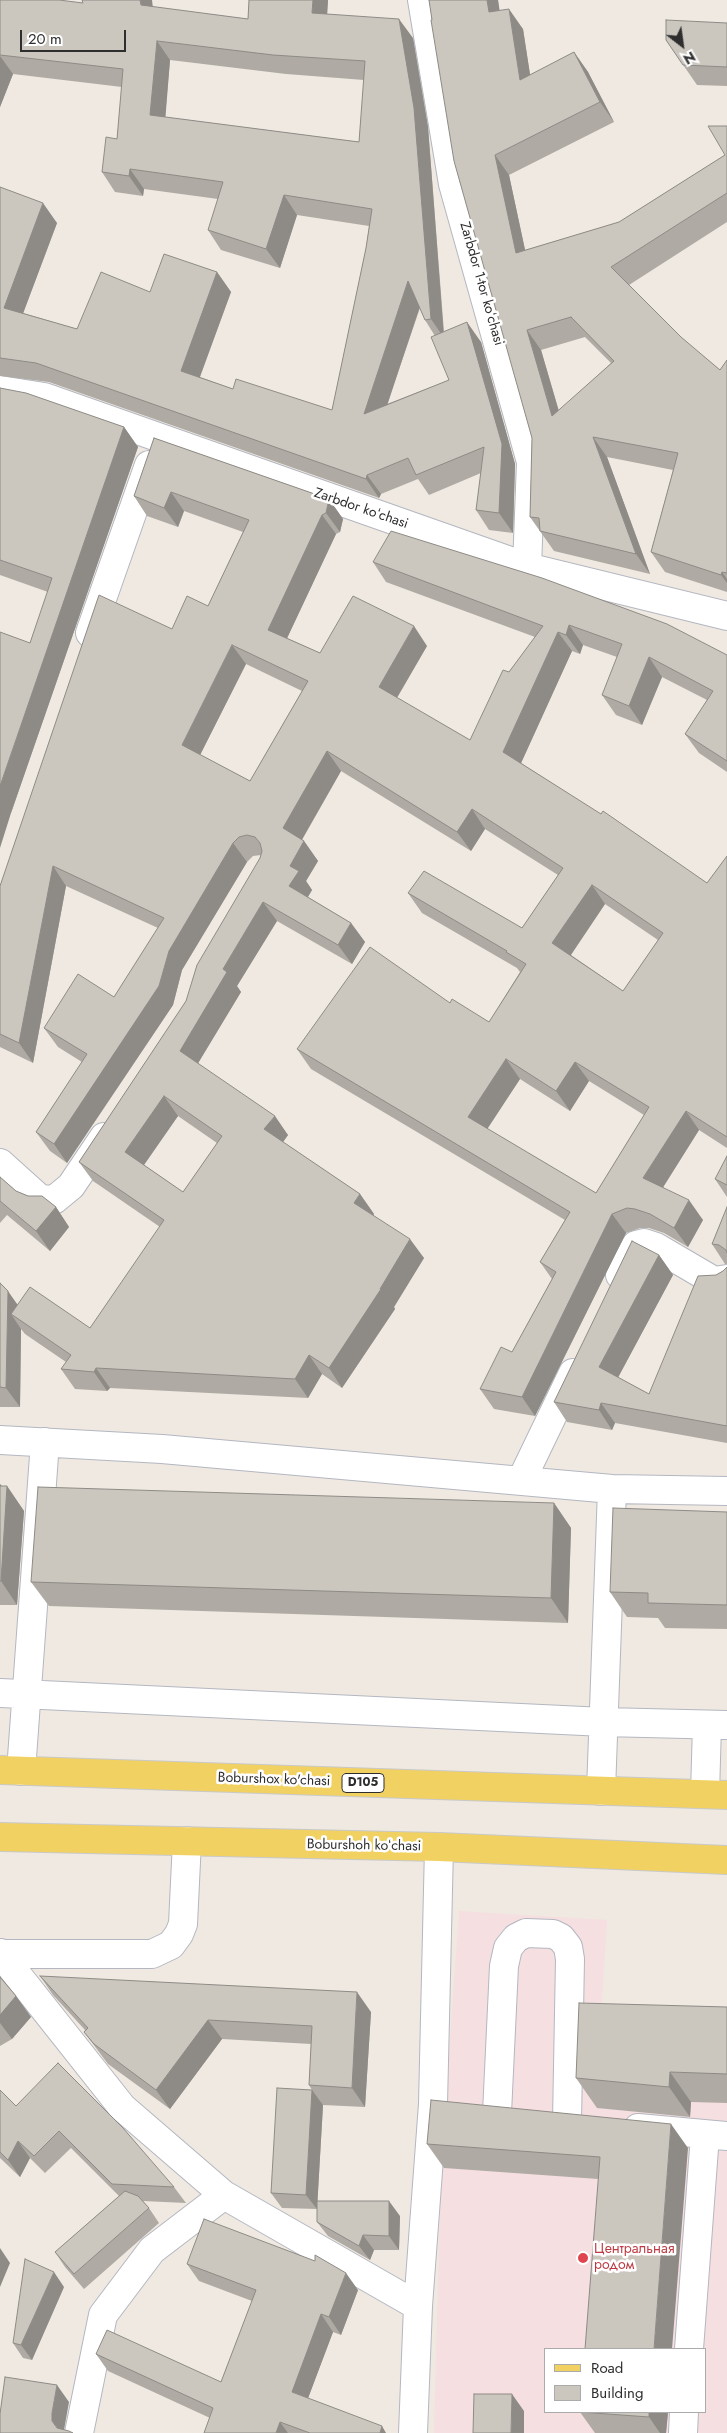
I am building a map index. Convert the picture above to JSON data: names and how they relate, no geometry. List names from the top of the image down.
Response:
{
  "streets": {
    "main road": ["Boburshox ko'chasi", "D105", "Boburshoh koʻchasi"],
    "street": ["Zarbdor 1-tor koʻchasi", "Zarbdor koʻchasi"]
  },
  "crossings": [
    ["Zarbdor 1-tor koʻchasi", "Zarbdor koʻchasi"]
  ],
  "places": ["Центральная родом"],
  "legend": ["Road", "Building"],
  "scale_bar": "20 m",
  "north": "bottom right"
}
